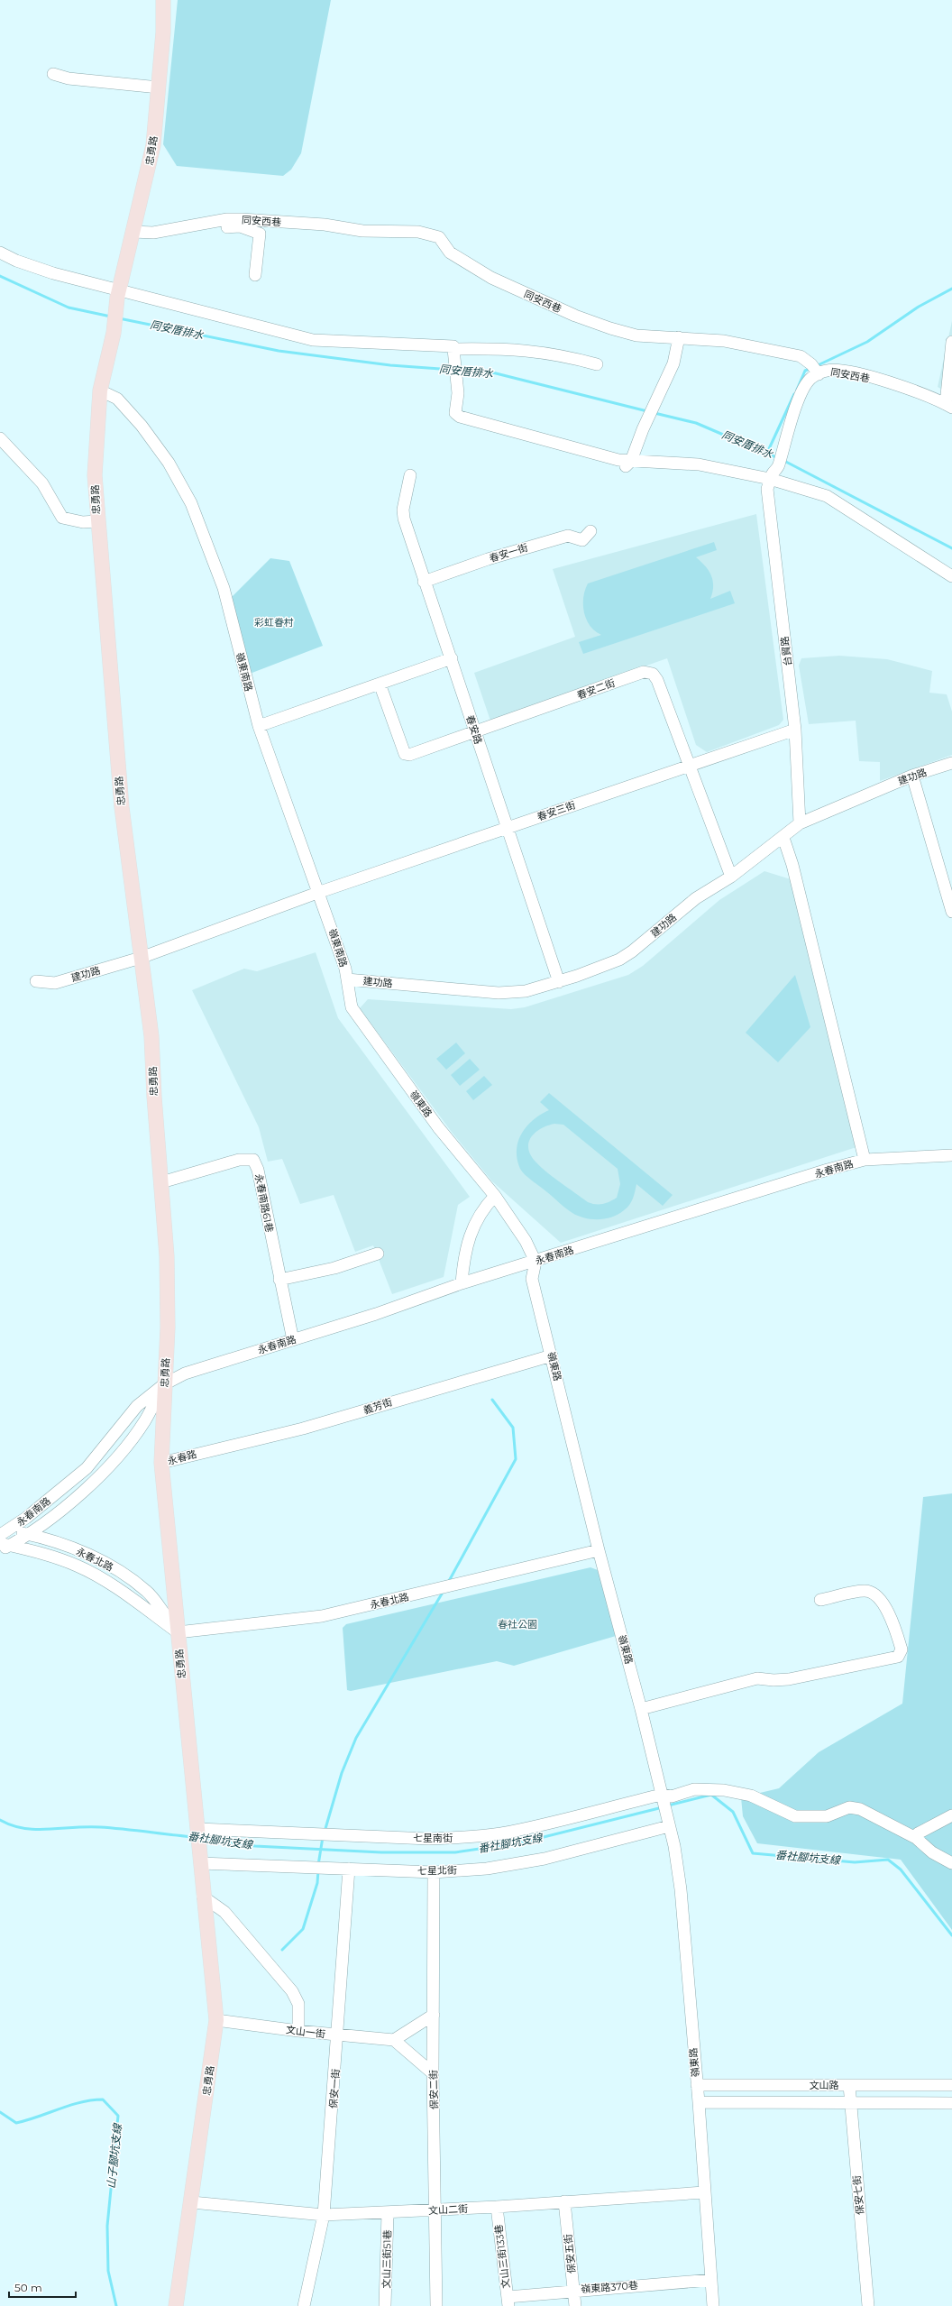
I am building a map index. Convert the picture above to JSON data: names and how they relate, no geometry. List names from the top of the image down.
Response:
{
  "streets": {
    "main road": ["忠勇路"],
    "street": [
      "同安西巷",
      "春安一街",
      "台貿路",
      "嶺東南路",
      "春安二街",
      "春安路",
      "建功路",
      "春安三街",
      "嶺東路",
      "永春南路",
      "永春南路61巷",
      "義芳街",
      "永春路",
      "永春北路",
      "七星南街",
      "七星北街",
      "文山一街",
      "文山路",
      "保安一街",
      "保安二街",
      "保安七街",
      "文山二街",
      "保安五街",
      "文山三街133巷",
      "文山三街51巷",
      "嶺東路370巷"
    ]
  },
  "crossings": [
    ["忠勇路", "同安西巷"],
    ["忠勇路", "嶺東南路"],
    ["忠勇路", "建功路"],
    ["忠勇路", "永春南路"],
    ["忠勇路", "永春南路61巷"],
    ["忠勇路", "永春路"],
    ["忠勇路", "永春北路"],
    ["忠勇路", "七星南街"],
    ["忠勇路", "七星北街"],
    ["忠勇路", "文山一街"],
    ["忠勇路", "文山二街"],
    ["春安一街", "春安路"],
    ["台貿路", "建功路"],
    ["台貿路", "春安三街"],
    ["嶺東南路", "建功路"],
    ["嶺東南路", "春安三街"],
    ["嶺東南路", "嶺東路"],
    ["春安二街", "春安路"],
    ["春安二街", "建功路"],
    ["春安二街", "春安三街"],
    ["春安路", "建功路"],
    ["春安路", "春安三街"],
    ["建功路", "春安三街"],
    ["建功路", "嶺東路"],
    ["嶺東路", "永春南路"],
    ["嶺東路", "義芳街"],
    ["嶺東路", "永春北路"],
    ["嶺東路", "七星南街"],
    ["嶺東路", "七星北街"],
    ["嶺東路", "文山路"],
    ["嶺東路", "文山二街"],
    ["嶺東路", "嶺東路370巷"],
    ["永春南路", "永春南路61巷"],
    ["永春南路", "永春北路"],
    ["義芳街", "永春路"],
    ["七星北街", "保安一街"],
    ["七星北街", "保安二街"],
    ["文山一街", "保安一街"],
    ["文山路", "保安七街"],
    ["保安一街", "文山二街"],
    ["保安二街", "文山二街"],
    ["文山二街", "保安五街"],
    ["文山二街", "文山三街133巷"],
    ["文山二街", "文山三街51巷"],
    ["保安五街", "嶺東路370巷"],
    ["文山三街133巷", "嶺東路370巷"]
  ],
  "water": ["同安厝排水", "番社腳坑支線", "山子腳坑支線"],
  "parks": ["彩虹眷村", "春社公園"],
  "scale_bar": "50 m"
}
